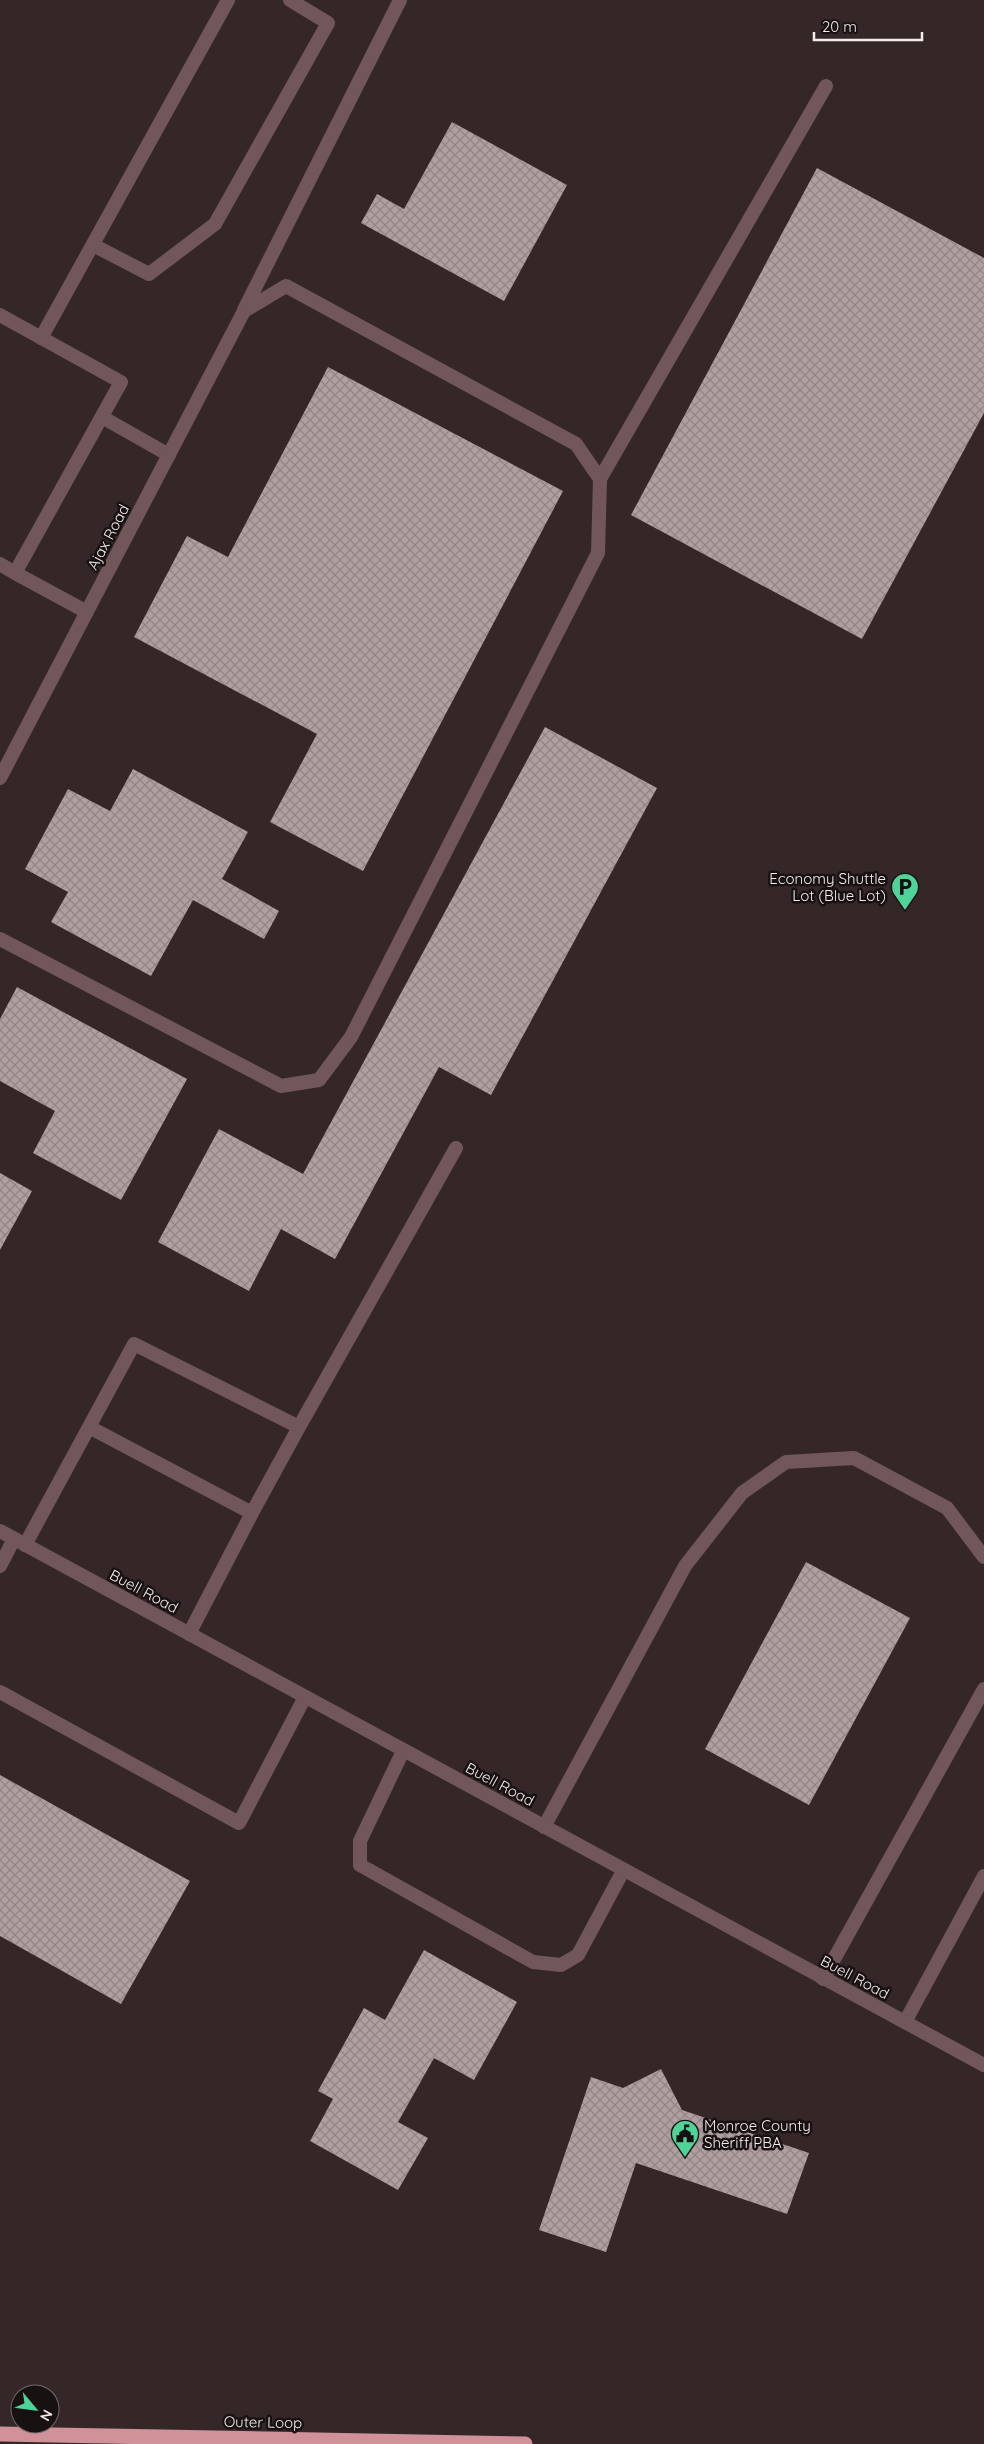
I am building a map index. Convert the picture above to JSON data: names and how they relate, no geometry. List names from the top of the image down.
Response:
{
  "streets": {
    "highway": ["Outer Loop"],
    "street": ["Ajax Road", "Buell Road"]
  },
  "places": {
    "parking": ["Economy Shuttle Lot (Blue Lot)"],
    "public building": ["Monroe County Sheriff PBA"]
  },
  "scale_bar": "20 m",
  "north": "bottom right"
}
